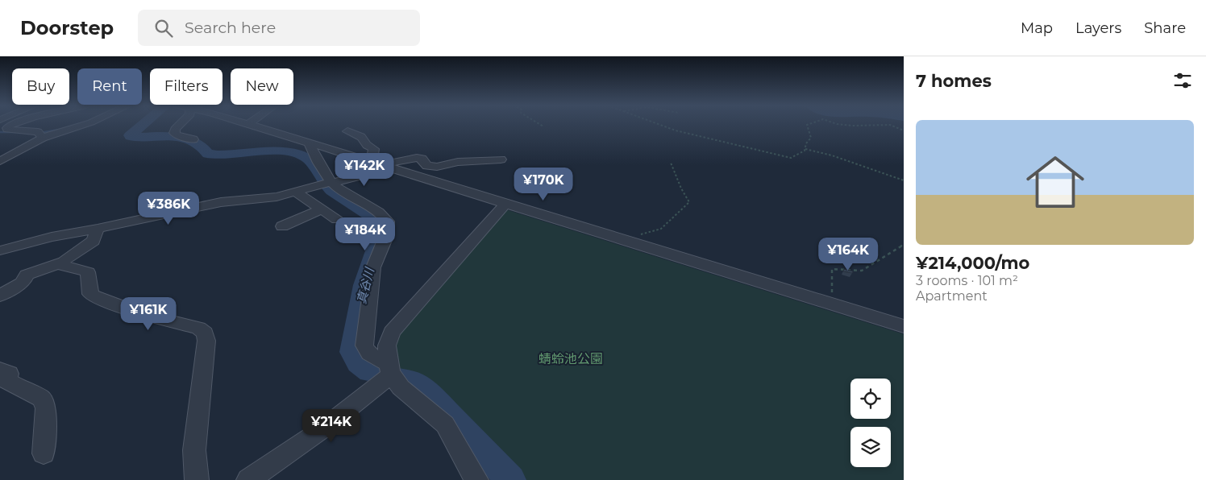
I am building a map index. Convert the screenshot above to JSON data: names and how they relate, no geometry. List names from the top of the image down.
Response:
{
  "water": ["真谷川"],
  "parks": ["蜻蛉池公園"],
  "page": {
    "header": "Doorstep",
    "search": "Search here",
    "nav": ["Map", "Layers", "Share"],
    "heading": "7 homes",
    "chip": [
      "Buy",
      "Rent",
      "Filters",
      "New"
    ],
    "list": [
      {
        "name": "¥214,000/mo",
        "note": "3 rooms · 101 m² · Apartment"
      }
    ],
    "price": [
      "¥142K",
      "¥170K",
      "¥386K",
      "¥184K",
      "¥164K",
      "¥161K",
      "¥214K"
    ]
  }
}
